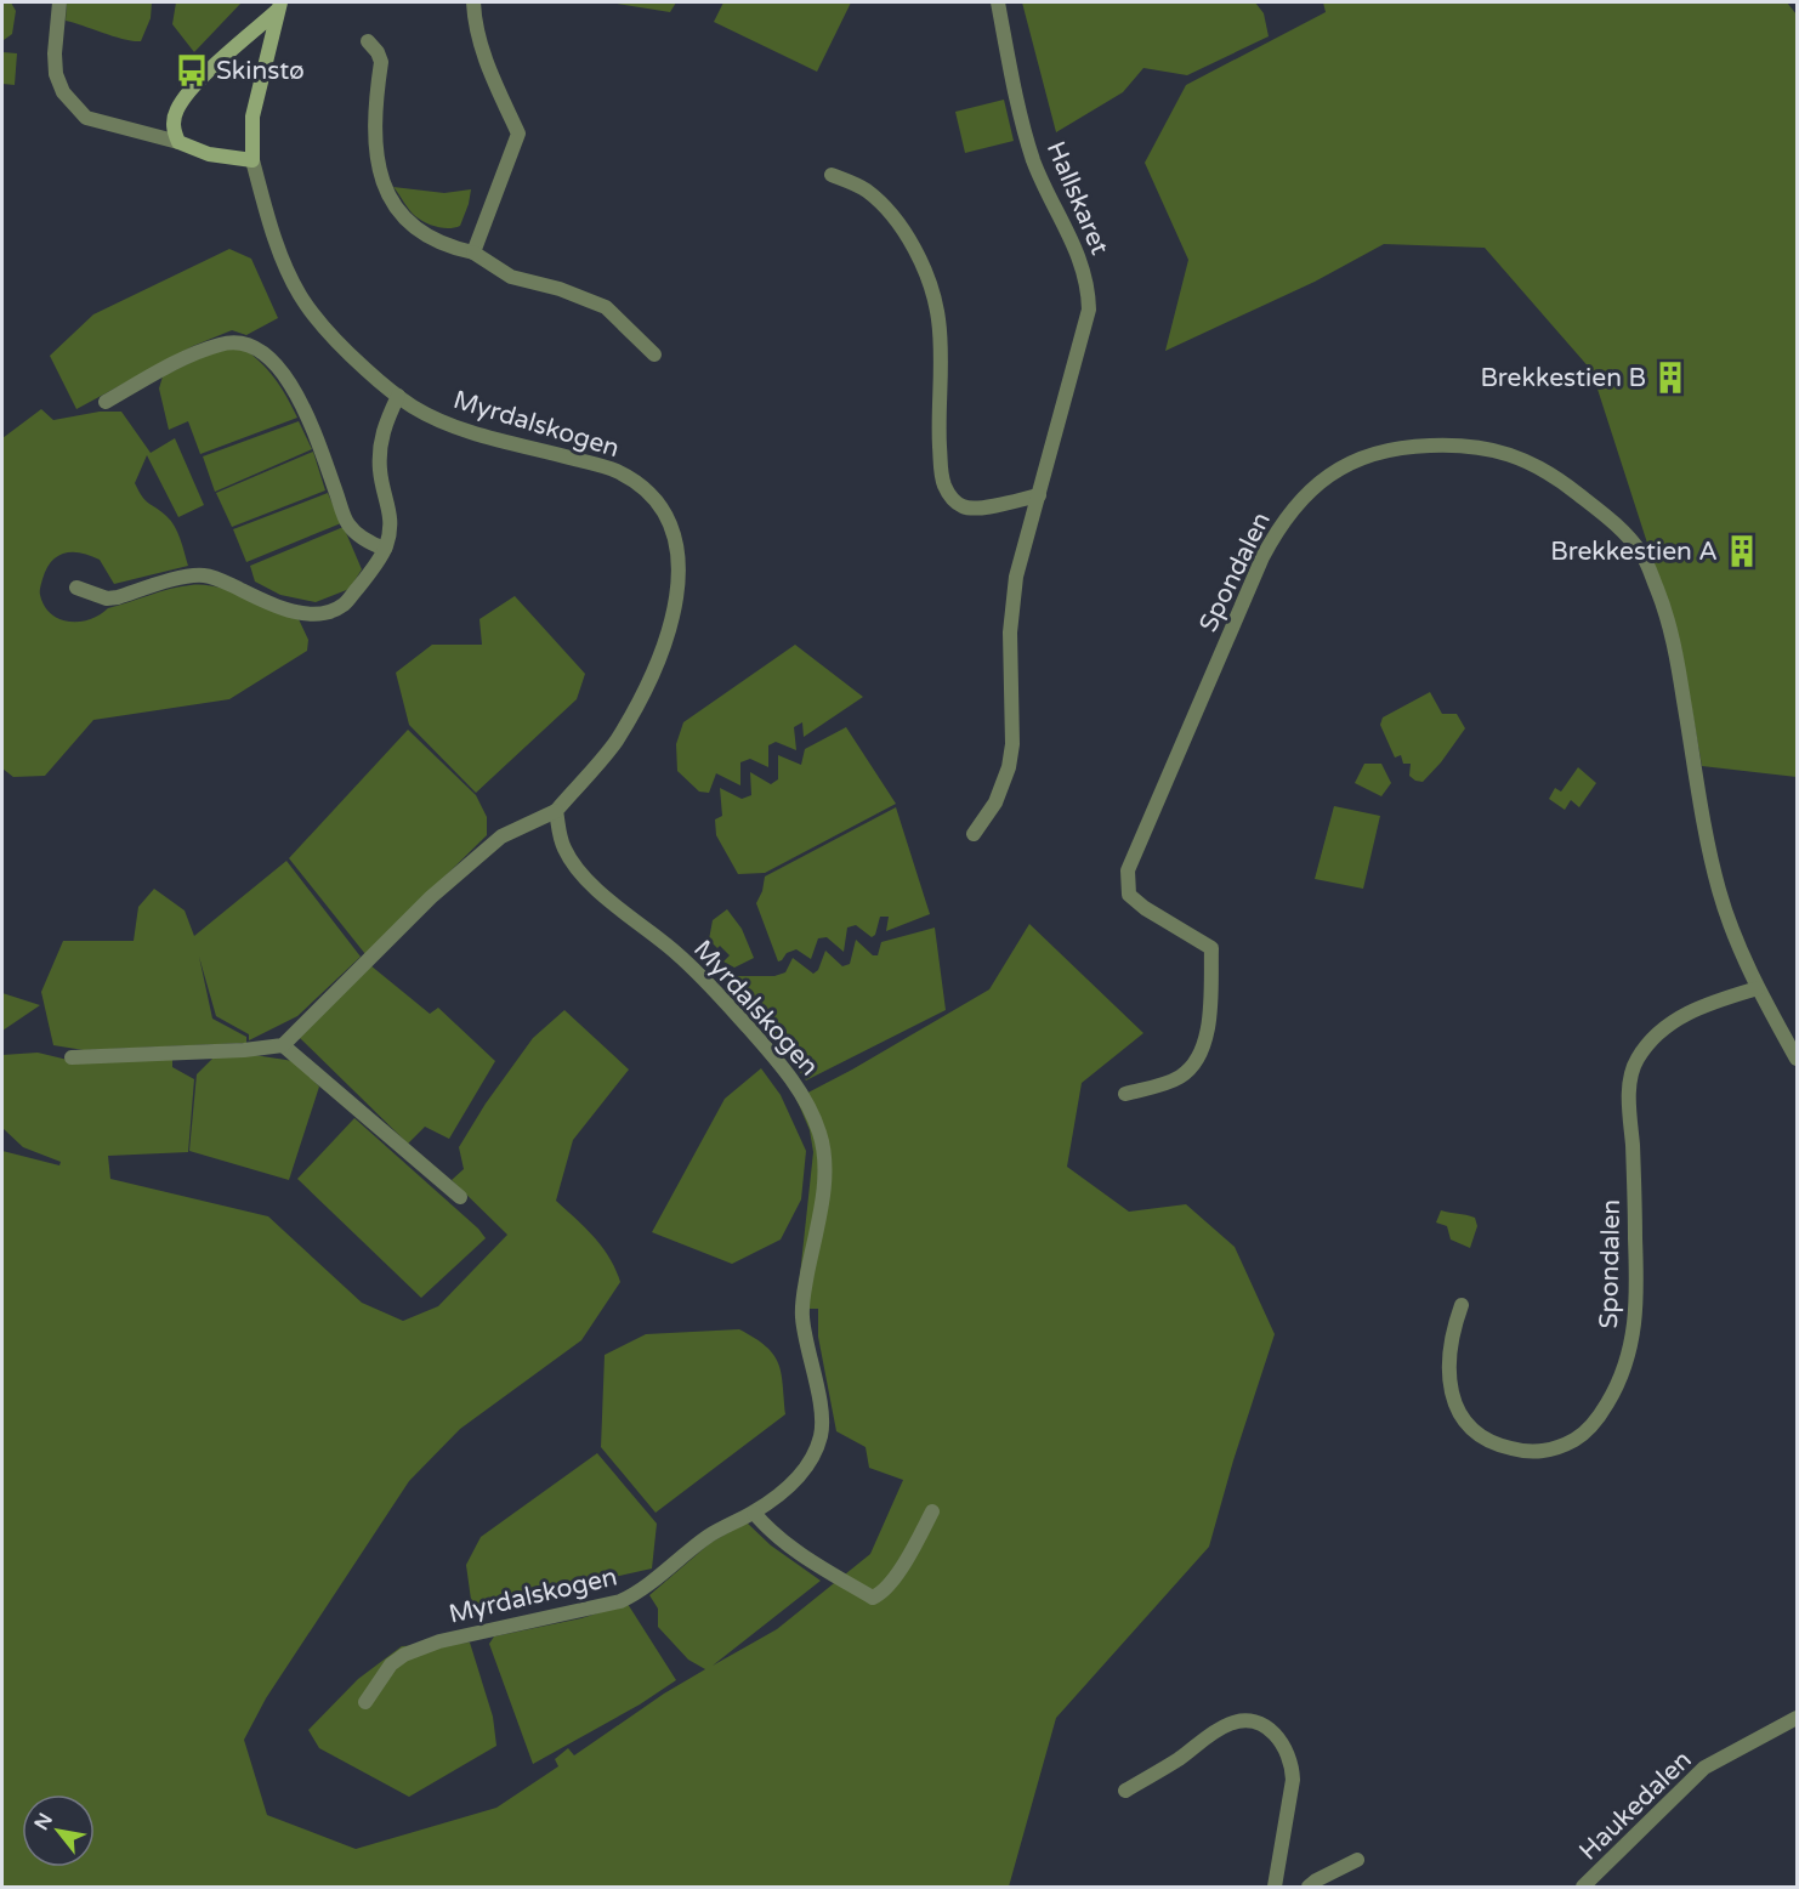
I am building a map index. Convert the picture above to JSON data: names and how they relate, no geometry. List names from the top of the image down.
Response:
{
  "streets": {
    "main road": ["Myrdalskogen"],
    "street": ["Hallskaret", "Spondalen", "Haukedalen"]
  },
  "places": {
    "bus stop": ["Skinstø"],
    "building": ["Brekkestien B", "Brekkestien A"]
  },
  "north": "top left"
}
